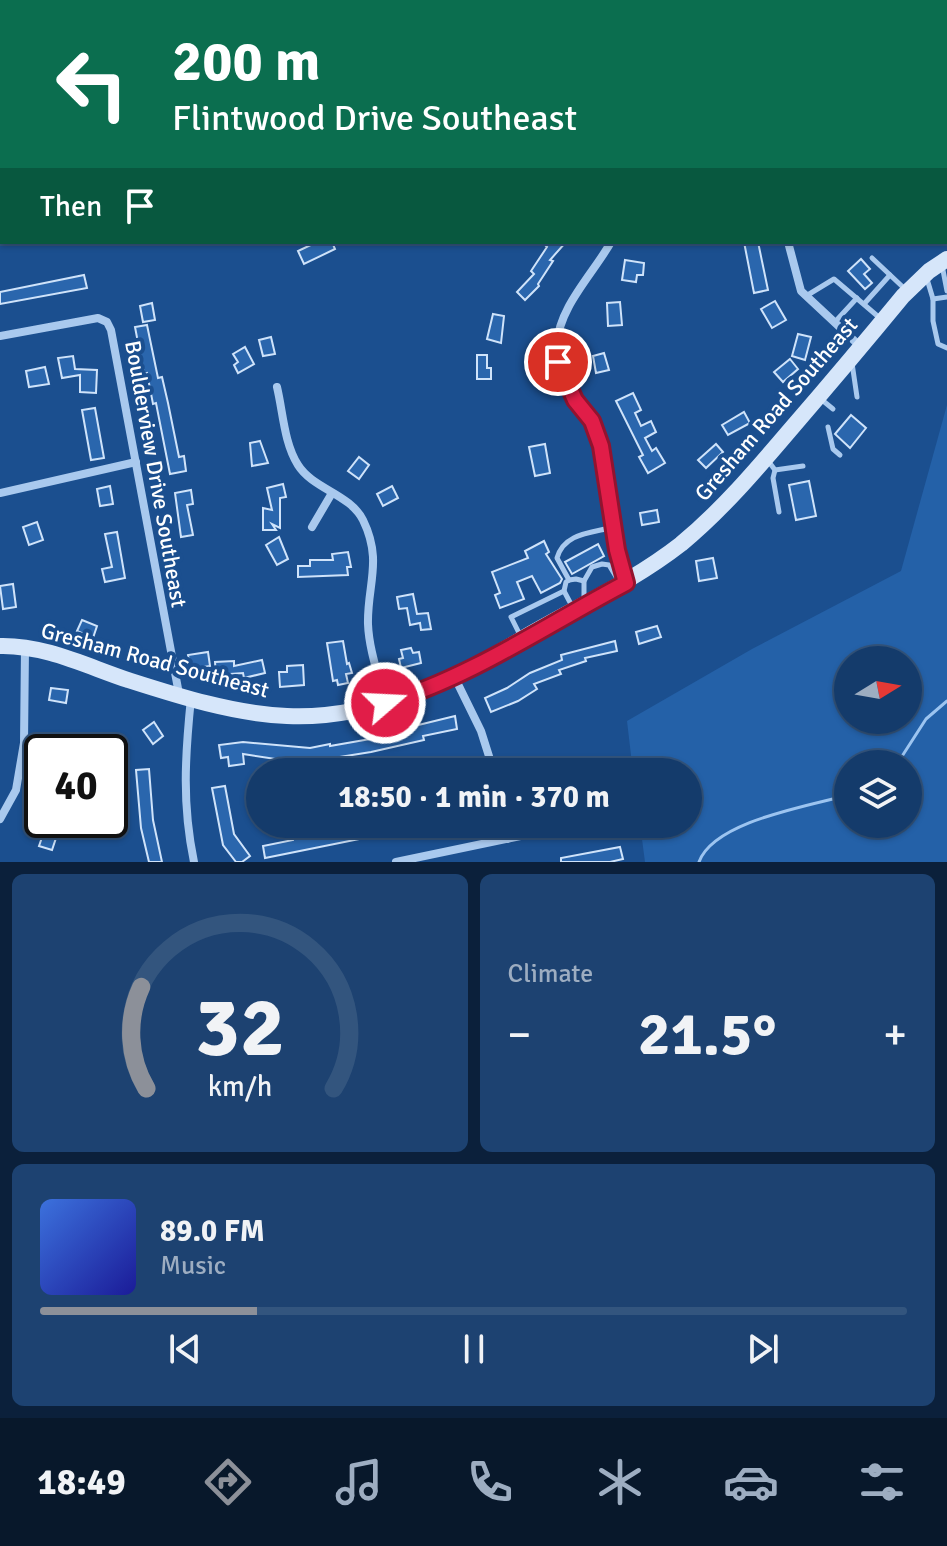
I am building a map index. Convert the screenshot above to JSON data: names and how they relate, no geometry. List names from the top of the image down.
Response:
{
  "streets": {
    "street": ["Gresham Road Southeast", "Boulderview Drive Southeast"]
  },
  "crossings": [
    ["Gresham Road Southeast", "Boulderview Drive Southeast"]
  ],
  "north": "right",
  "page": {
    "turn": ["200 m", "Flintwood Drive Southeast"],
    "then": "Then",
    "limit": "40",
    "trip": "18:50 · 1 min · 370 m",
    "tile": "Climate",
    "heat": ["−", "21.5°", "+"],
    "song": ["89.0 FM", "Music"],
    "tabs": "18:49",
    "gauge": ["32", "km/h"]
  }
}
